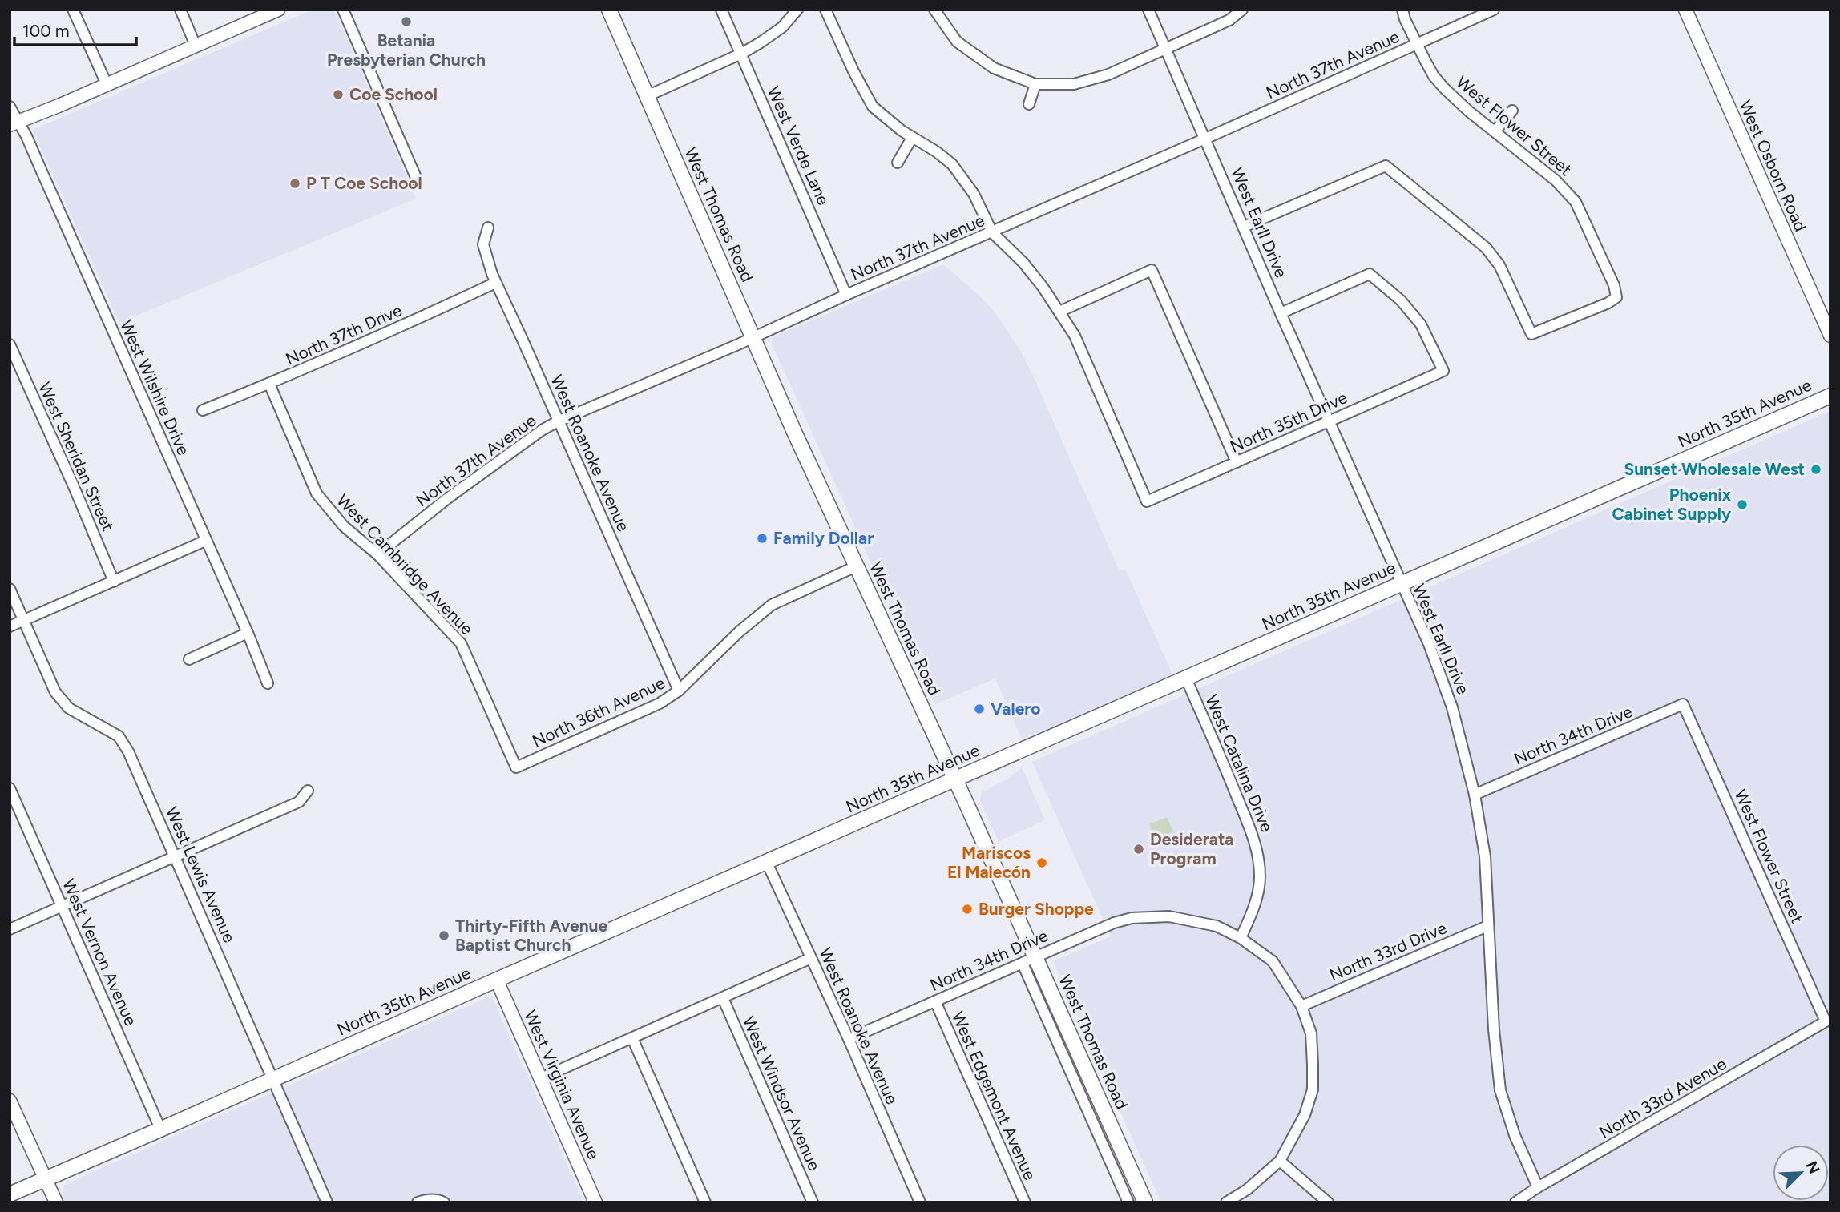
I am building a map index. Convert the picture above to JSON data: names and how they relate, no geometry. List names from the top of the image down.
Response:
{
  "streets": {
    "main road": ["West Thomas Road", "North 35th Avenue"],
    "street": [
      "North 37th Avenue",
      "West Flower Street",
      "West Verde Lane",
      "West Osborn Road",
      "West Earll Drive",
      "North 37th Drive",
      "West Wilshire Drive",
      "North 35th Drive",
      "West Roanoke Avenue",
      "West Sheridan Street",
      "West Cambridge Avenue",
      "North 36th Avenue",
      "North 34th Drive",
      "West Catalina Drive",
      "West Lewis Avenue",
      "North 33rd Drive",
      "West Vernon Avenue",
      "West Virginia Avenue",
      "West Windsor Avenue",
      "West Edgemont Avenue",
      "North 33rd Avenue"
    ]
  },
  "crossings": [
    ["North 37th Avenue", "West Flower Street"],
    ["North 37th Avenue", "West Verde Lane"],
    ["North 37th Avenue", "West Thomas Road"],
    ["North 37th Avenue", "West Earll Drive"],
    ["North 37th Avenue", "West Roanoke Avenue"],
    ["North 37th Avenue", "West Cambridge Avenue"],
    ["West Flower Street", "West Earll Drive"],
    ["West Flower Street", "North 34th Drive"],
    ["West Flower Street", "North 33rd Avenue"],
    ["West Thomas Road", "North 35th Avenue"],
    ["West Thomas Road", "North 36th Avenue"],
    ["West Thomas Road", "North 34th Drive"],
    ["West Earll Drive", "North 35th Avenue"],
    ["West Earll Drive", "North 35th Drive"],
    ["West Earll Drive", "North 34th Drive"],
    ["West Earll Drive", "North 33rd Drive"],
    ["West Earll Drive", "North 33rd Avenue"],
    ["North 37th Drive", "West Roanoke Avenue"],
    ["North 37th Drive", "West Cambridge Avenue"],
    ["North 35th Avenue", "West Roanoke Avenue"],
    ["North 35th Avenue", "West Catalina Drive"],
    ["North 35th Avenue", "West Lewis Avenue"],
    ["North 35th Avenue", "West Vernon Avenue"],
    ["North 35th Avenue", "West Virginia Avenue"],
    ["West Roanoke Avenue", "North 36th Avenue"],
    ["West Roanoke Avenue", "North 34th Drive"],
    ["West Cambridge Avenue", "North 36th Avenue"],
    ["North 34th Drive", "West Catalina Drive"],
    ["North 34th Drive", "West Edgemont Avenue"]
  ],
  "places": [
    "Betania Presbyterian Church",
    "Coe School",
    "P T Coe School",
    "Sunset Wholesale West",
    "Phoenix Cabinet Supply",
    "Family Dollar",
    "Valero",
    "Desiderata Program",
    "Mariscos El Malecón",
    "Burger Shoppe",
    "Thirty-Fifth Avenue Baptist Church"
  ],
  "scale_bar": "100 m",
  "north": "top right"
}
